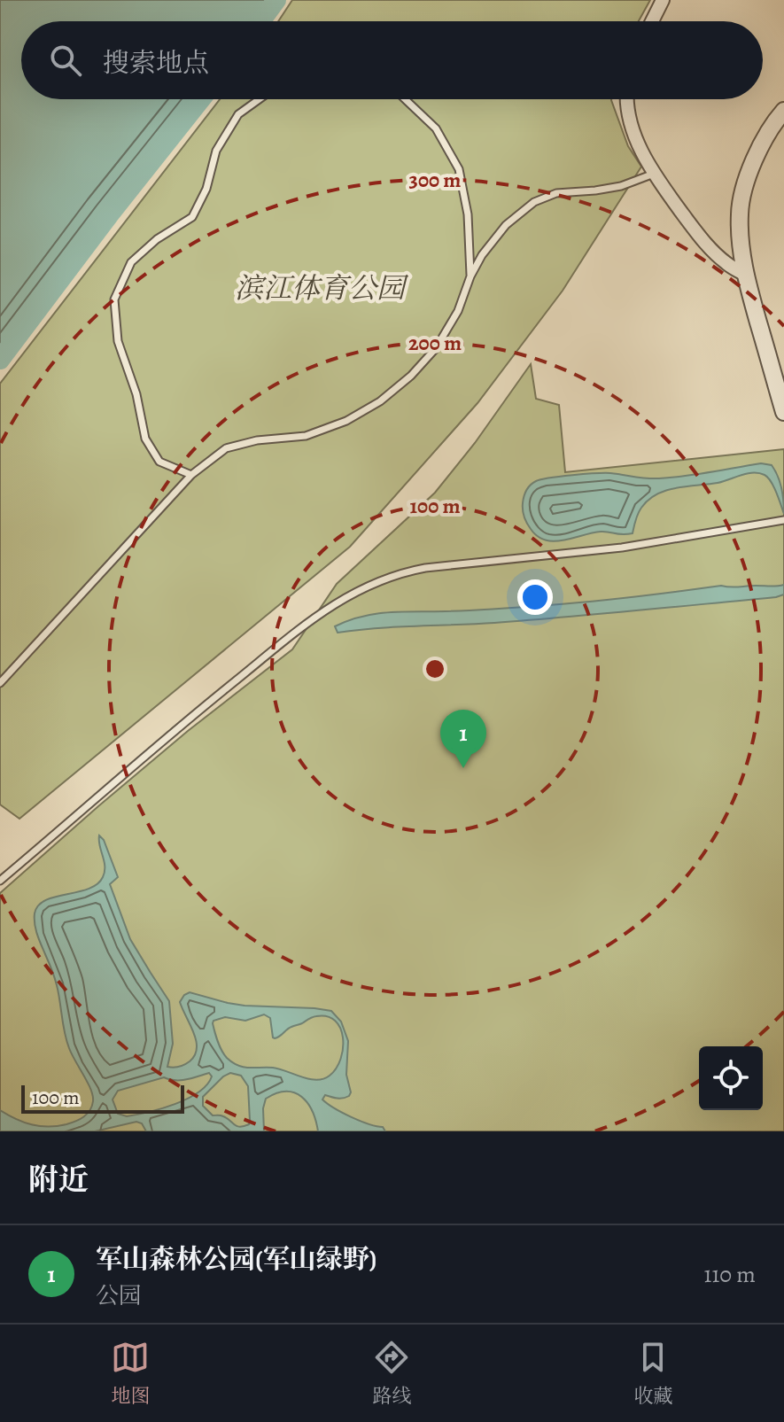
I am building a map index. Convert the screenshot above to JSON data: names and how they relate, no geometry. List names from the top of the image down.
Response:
{
  "parks": ["滨江体育公园"],
  "scale_bar": "100 m",
  "page": {
    "search": "搜索地点",
    "pins": "1",
    "scale": "100 m",
    "heading": "附近",
    "list": [
      {
        "mark": "1",
        "name": "军山森林公园(军山绿野)",
        "note": "公园",
        "value": "110 m"
      }
    ],
    "nav": ["地图", "路线", "收藏"]
  },
  "rings": ["300 m", "200 m", "100 m"]
}
